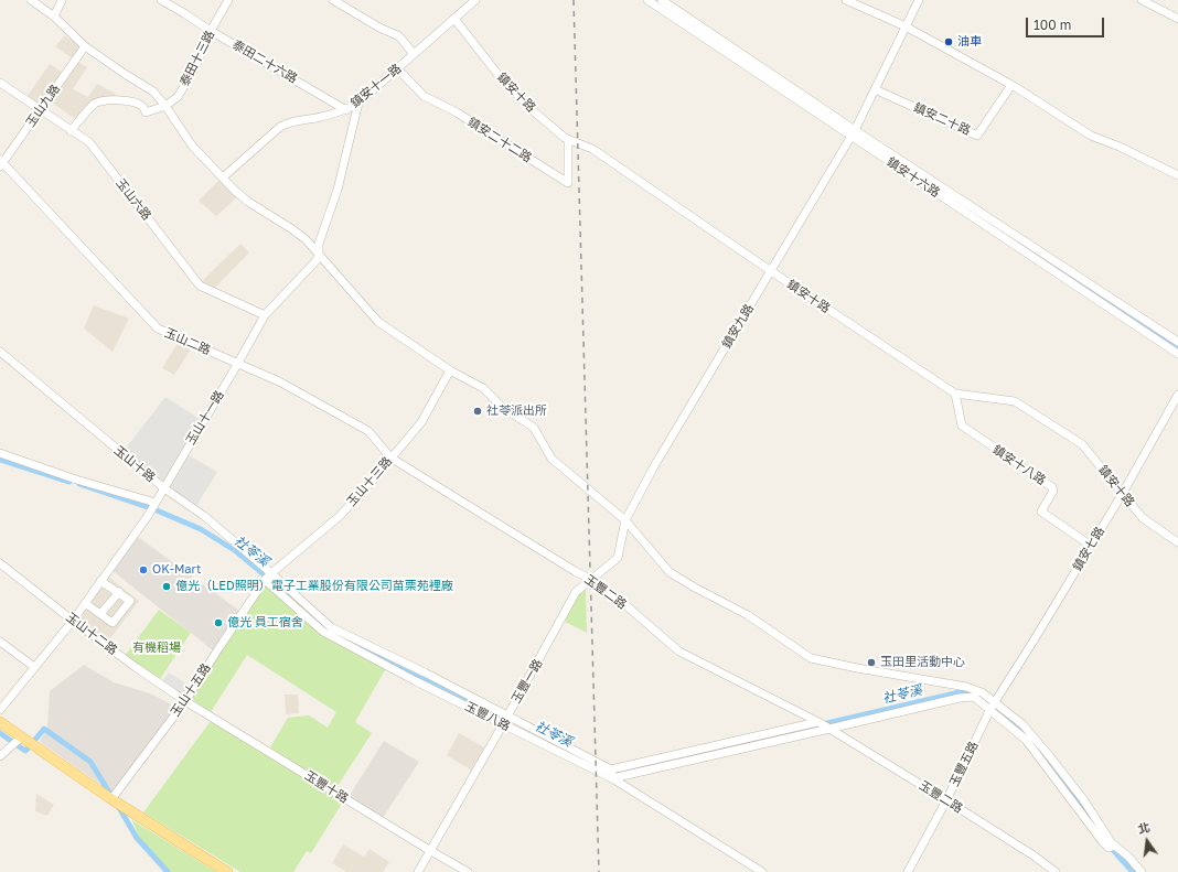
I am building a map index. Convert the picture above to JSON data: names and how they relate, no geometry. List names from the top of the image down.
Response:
{
  "streets": {
    "street": [
      "泰田十三路",
      "泰田二十六路",
      "鎮安十一路",
      "鎮安十路",
      "玉山九路",
      "鎮安二十路",
      "鎮安二十二路",
      "鎮安十六路",
      "玉山六路",
      "鎮安九路",
      "玉山二路",
      "玉山十一路",
      "玉山十路",
      "鎮安十八路",
      "玉山十三路",
      "鎮安七路",
      "玉豐二路",
      "玉山十二路",
      "玉豐一路",
      "玉山十五路",
      "玉豐八路",
      "玉豐五路",
      "玉豐十路"
    ]
  },
  "crossings": [
    ["泰田十三路", "泰田二十六路"],
    ["泰田十三路", "玉山六路"],
    ["泰田二十六路", "鎮安十一路"],
    ["鎮安十一路", "鎮安十路"],
    ["鎮安十一路", "鎮安二十二路"],
    ["鎮安十一路", "玉山十一路"],
    ["鎮安十路", "鎮安二十二路"],
    ["鎮安十路", "鎮安九路"],
    ["鎮安十路", "鎮安十八路"],
    ["鎮安十路", "鎮安七路"],
    ["玉山九路", "玉山六路"],
    ["玉山九路", "玉山二路"],
    ["鎮安二十路", "鎮安九路"],
    ["鎮安十六路", "鎮安九路"],
    ["玉山六路", "玉山十一路"],
    ["鎮安九路", "玉豐一路"],
    ["玉山二路", "玉山十一路"],
    ["玉山二路", "玉山十三路"],
    ["玉山二路", "玉豐二路"],
    ["玉山十一路", "玉山十路"],
    ["玉山十一路", "玉山十二路"],
    ["玉山十路", "玉山十三路"],
    ["玉山十路", "玉山十五路"],
    ["玉山十路", "玉豐八路"],
    ["鎮安十八路", "鎮安七路"],
    ["玉山十三路", "玉豐二路"],
    ["玉山十三路", "玉山十五路"],
    ["玉山十三路", "玉豐八路"],
    ["鎮安七路", "玉豐五路"],
    ["玉豐二路", "玉豐一路"],
    ["玉豐二路", "玉豐五路"],
    ["玉山十二路", "玉山十五路"],
    ["玉山十二路", "玉豐十路"],
    ["玉豐一路", "玉豐八路"],
    ["玉豐一路", "玉豐十路"],
    ["玉山十五路", "玉豐八路"],
    ["玉山十五路", "玉豐十路"]
  ],
  "water": ["社苓溪"],
  "parks": ["有機稻場"],
  "places": [
    "油車",
    "社苓派出所",
    "OK-Mart",
    "億光（LED照明）電子工業股份有限公司苗栗苑裡廠",
    "億光 員工宿舍",
    "玉田里活動中心"
  ],
  "scale_bar": "100 m",
  "north": "top"
}
